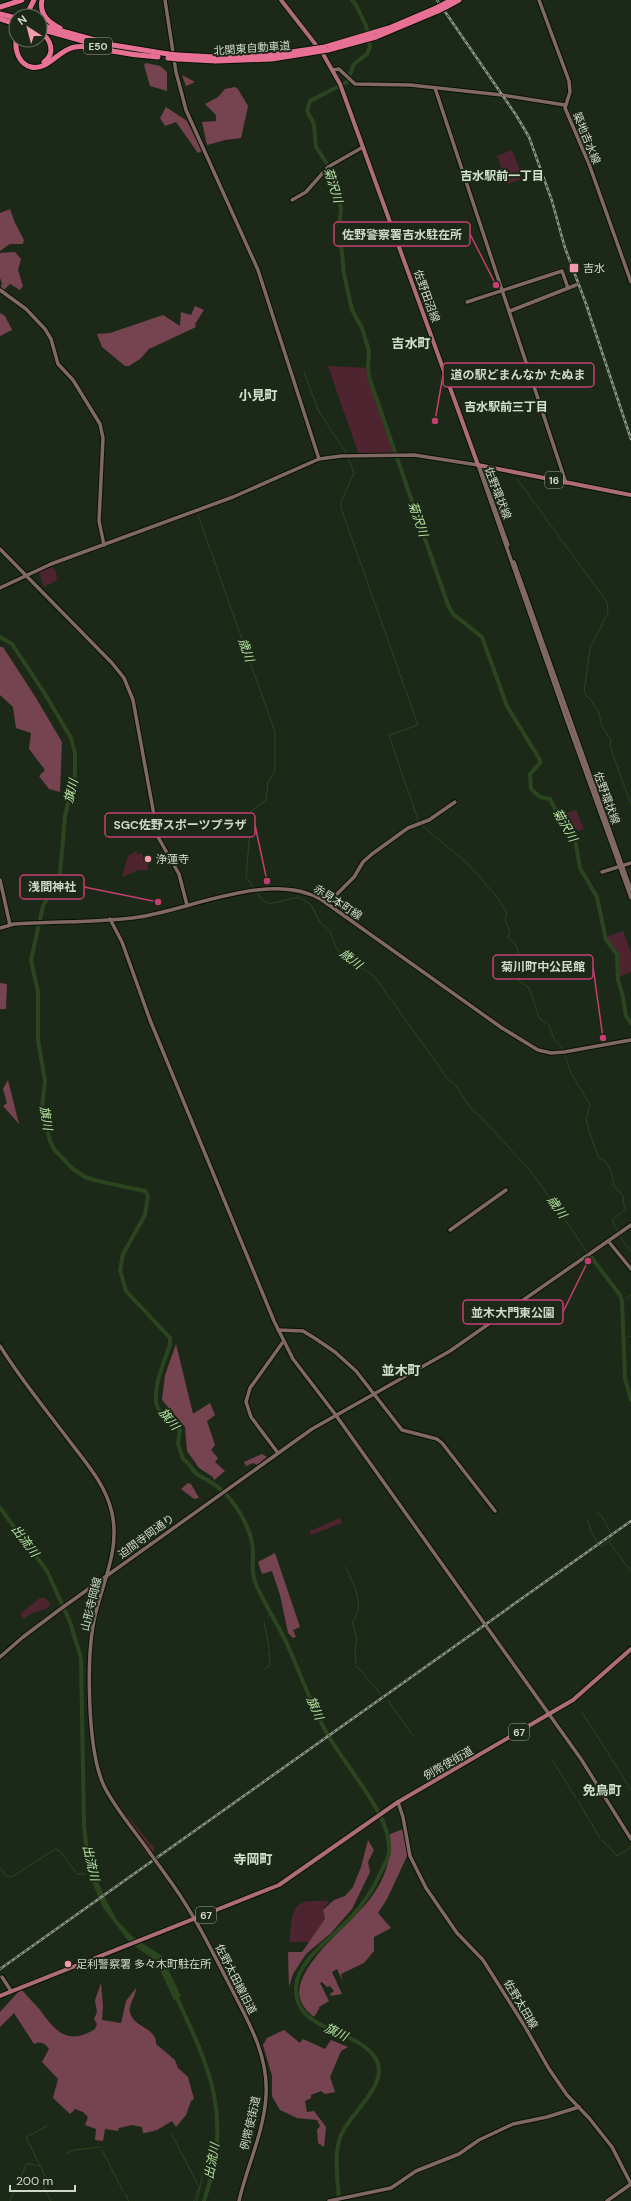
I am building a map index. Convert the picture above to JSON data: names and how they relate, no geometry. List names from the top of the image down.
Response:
{
  "streets": {
    "highway": ["E50", "北関東自動車道"],
    "main road": [
      "佐野田沼線",
      "16",
      "67",
      "例幣使街道"
    ],
    "street": [
      "築地吉水線",
      "佐野環状線",
      "赤見本町線",
      "迫間寺岡通り",
      "山形寺岡線",
      "佐野太田線旧道",
      "佐野太田線"
    ]
  },
  "crossings": [
    ["佐野田沼線", "16"],
    ["佐野田沼線", "佐野環状線"],
    ["16", "佐野環状線"],
    ["迫間寺岡通り", "山形寺岡線"],
    ["山形寺岡線", "67"],
    ["山形寺岡線", "例幣使街道"],
    ["山形寺岡線", "佐野太田線旧道"],
    ["67", "例幣使街道"],
    ["67", "佐野太田線旧道"],
    ["例幣使街道", "佐野太田線旧道"],
    ["例幣使街道", "佐野太田線"]
  ],
  "districts": [
    "吉水駅前一丁目",
    "吉水町",
    "小見町",
    "吉水駅前三丁目",
    "並木町",
    "免鳥町",
    "寺岡町"
  ],
  "water": [
    "菊沢川",
    "歳川",
    "旗川",
    "出流川"
  ],
  "places": {
    "transit": ["吉水"],
    "other": [
      "佐野警察署吉水駐在所",
      "道の駅どまんなか たぬま",
      "浄蓮寺",
      "SGC佐野スポーツプラザ",
      "浅間神社",
      "菊川町中公民館",
      "並木大門東公園",
      "足利警察署 多々木町駐在所"
    ]
  },
  "scale_bar": "200 m",
  "north": "top left"
}
